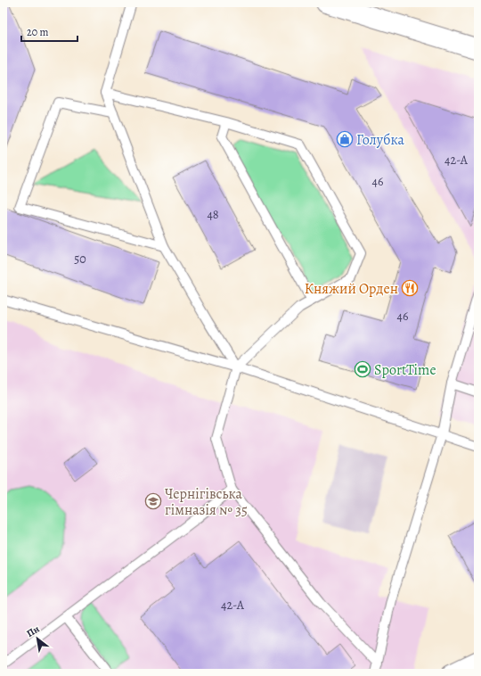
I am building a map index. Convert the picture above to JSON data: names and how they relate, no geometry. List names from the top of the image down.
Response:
{
  "places": {
    "shop": ["Голубка"],
    "restaurant": ["Княжий Орден"],
    "sports": ["SportTime"],
    "school or university": ["Чернігівська гімназія № 35"]
  },
  "house_numbers": [
    "42-А",
    "46",
    "48",
    "50",
    "46",
    "42-А"
  ],
  "scale_bar": "20 m",
  "north": "top left"
}
